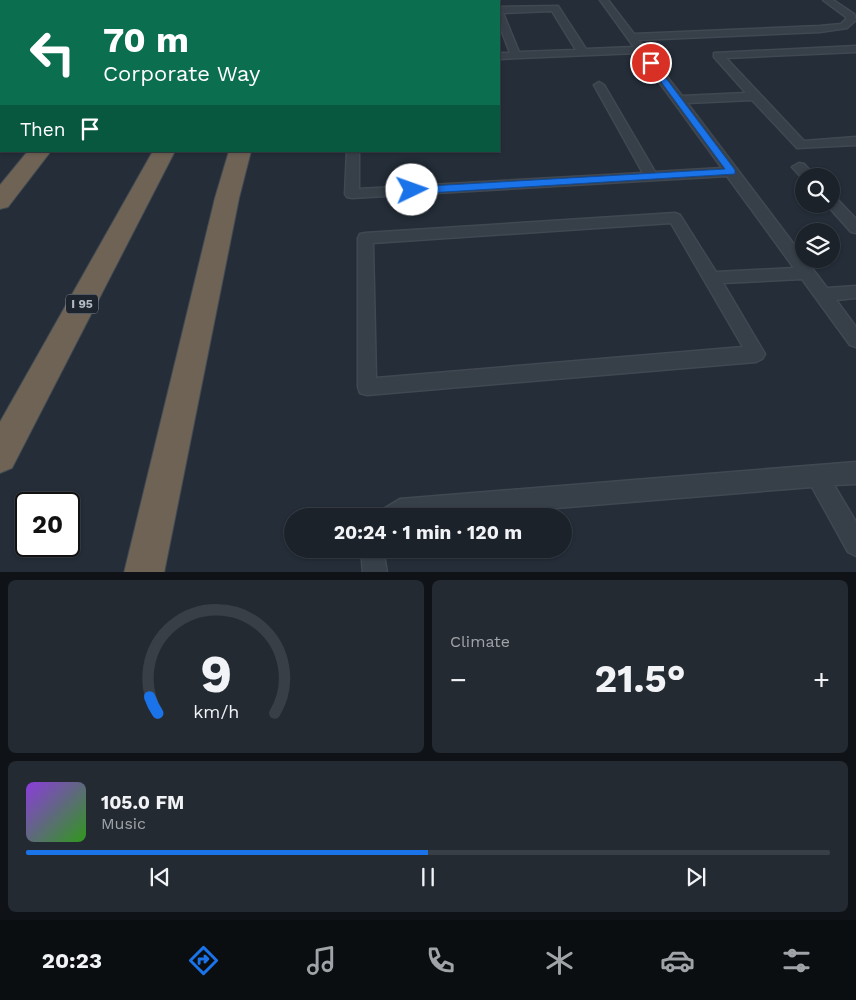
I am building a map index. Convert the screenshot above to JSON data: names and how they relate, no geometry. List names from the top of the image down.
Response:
{
  "streets": {
    "highway": ["I 95"]
  },
  "page": {
    "turn": ["70 m", "Corporate Way"],
    "then": "Then",
    "limit": "20",
    "trip": "20:24 · 1 min · 120 m",
    "tile": "Climate",
    "heat": ["−", "21.5°", "+"],
    "song": ["105.0 FM", "Music"],
    "tabs": "20:23",
    "gauge": ["9", "km/h"]
  }
}
